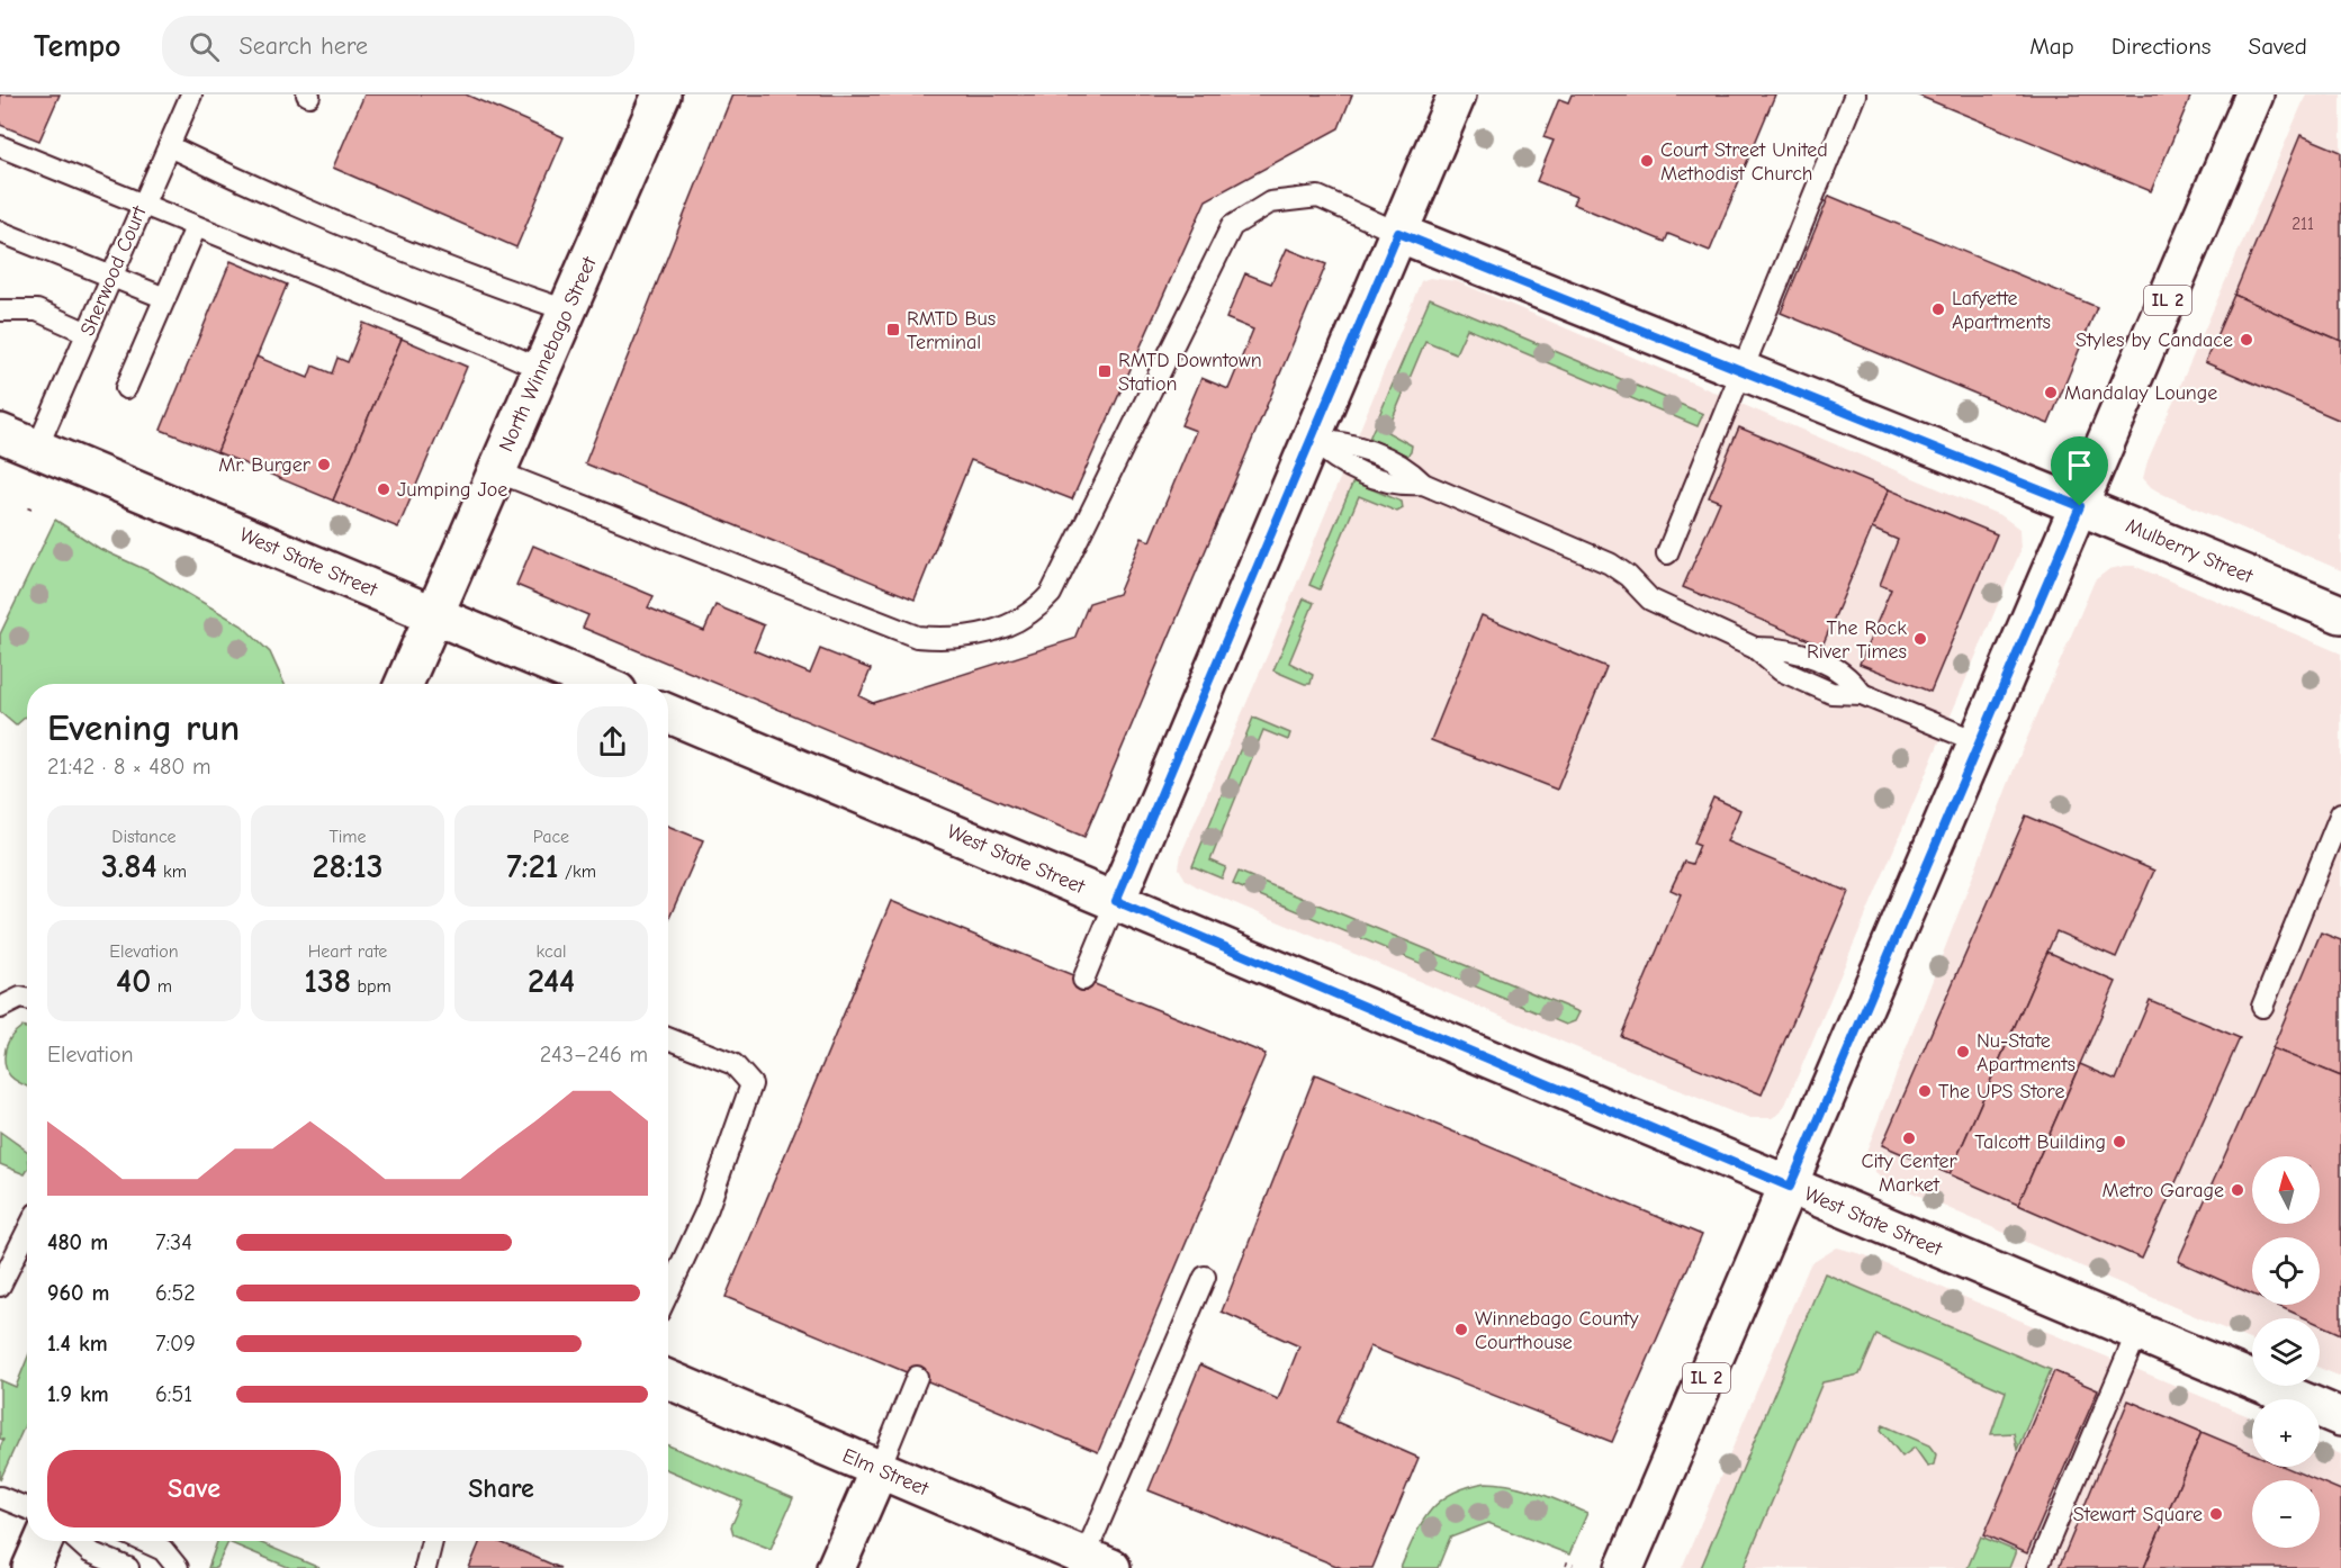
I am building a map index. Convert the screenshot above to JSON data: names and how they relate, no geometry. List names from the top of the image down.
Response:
{
  "streets": {
    "main road": [
      "IL 2",
      "North Winnebago Street",
      "Mulberry Street",
      "West State Street",
      "Elm Street"
    ],
    "lane": ["Sherwood Court"]
  },
  "crossings": [
    ["Sherwood Court", "West State Street"],
    ["IL 2", "Mulberry Street"],
    ["IL 2", "West State Street"],
    ["North Winnebago Street", "West State Street"]
  ],
  "places": {
    "other": [
      "Court Street United Methodist Church",
      "Lafyette Apartments",
      "Styles by Candace",
      "Mandalay Lounge",
      "Mr. Burger",
      "Jumping Joe",
      "The Rock River Times",
      "Nu-State Apartments",
      "The UPS Store",
      "City Center Market",
      "Talcott Building",
      "Metro Garage",
      "Winnebago County Courthouse",
      "Stewart Square"
    ],
    "transit": ["RMTD Bus Terminal", "RMTD Downtown Station"]
  },
  "house_numbers": ["211"],
  "north": "top",
  "page": {
    "header": "Tempo",
    "search": "Search here",
    "nav": ["Map", "Directions", "Saved"],
    "heading": ["Evening run", "21:42 · 8 × 480 m"],
    "stats": [
      ["Distance", "3.84 km"],
      ["Time", "28:13"],
      ["Pace", "7:21 /km"],
      ["Elevation", "40 m"],
      ["Heart rate", "138 bpm"],
      ["kcal", "244"]
    ],
    "chart": ["Elevation", "243–246 m"],
    "map_buttons": ["+", "−"],
    "list": [
      {
        "name": "480 m",
        "note": "7:34"
      },
      {
        "name": "960 m",
        "note": "6:52"
      },
      {
        "name": "1.4 km",
        "note": "7:09"
      },
      {
        "name": "1.9 km",
        "note": "6:51"
      }
    ],
    "buttons": ["Save", "Share"]
  }
}
